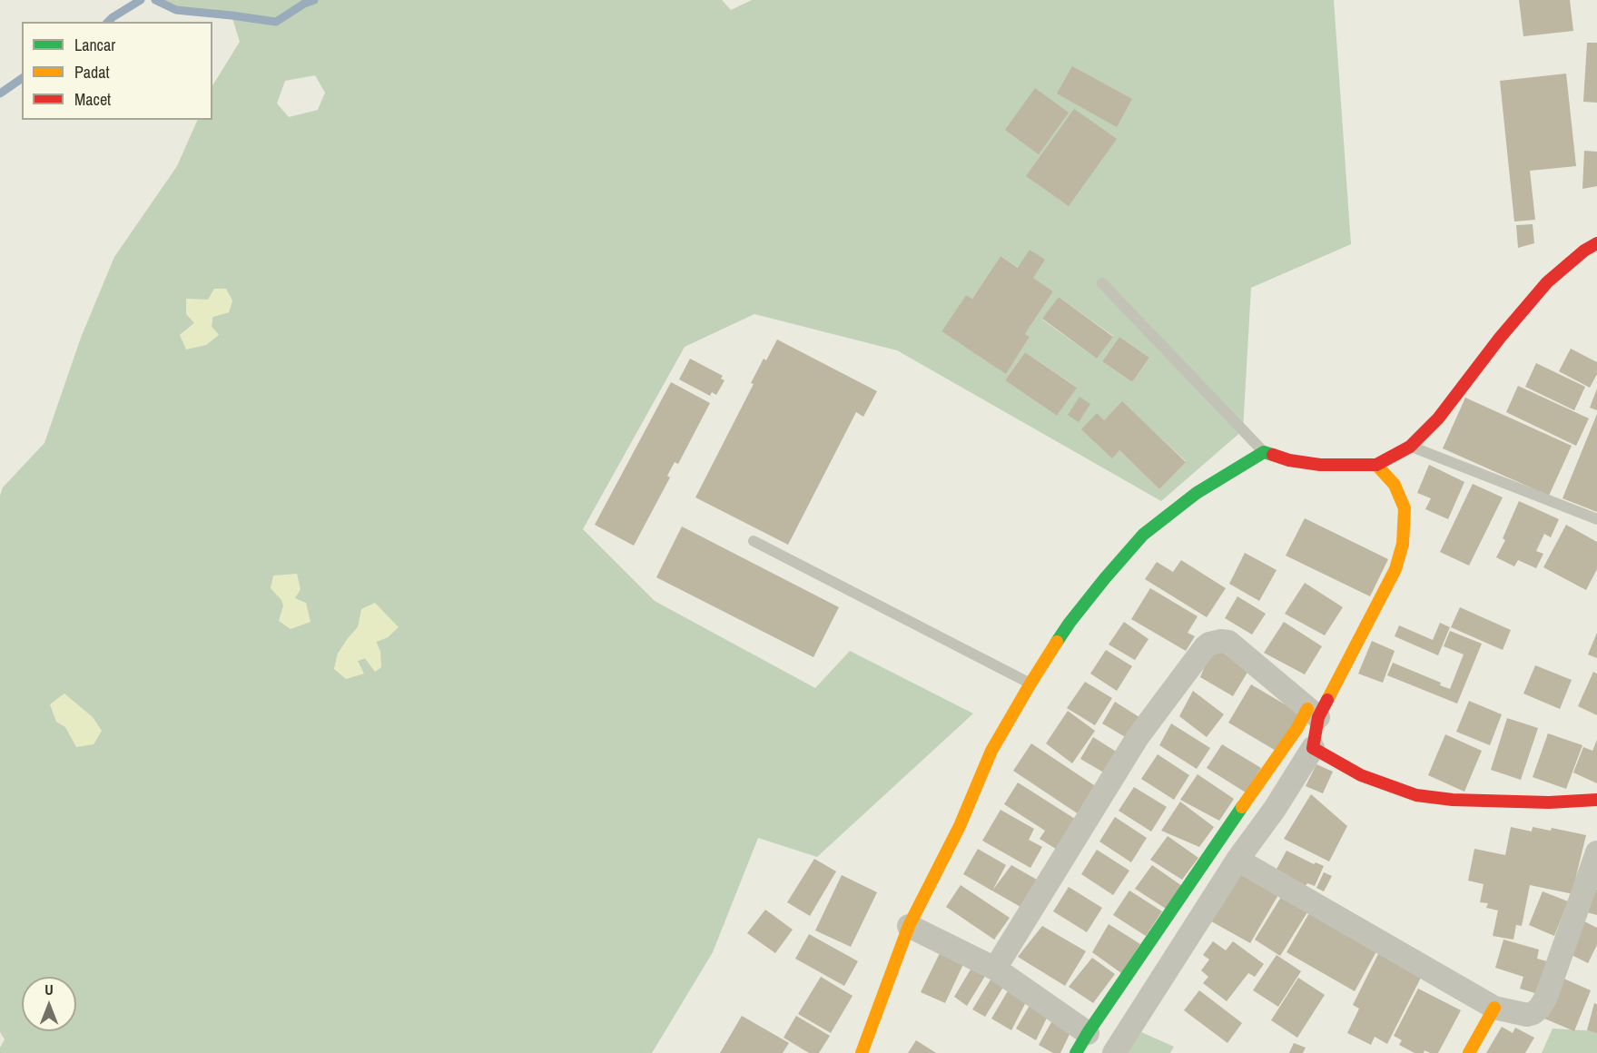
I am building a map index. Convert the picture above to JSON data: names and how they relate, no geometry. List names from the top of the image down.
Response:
{
  "legend": ["Lancar", "Padat", "Macet"],
  "north": "top"
}
